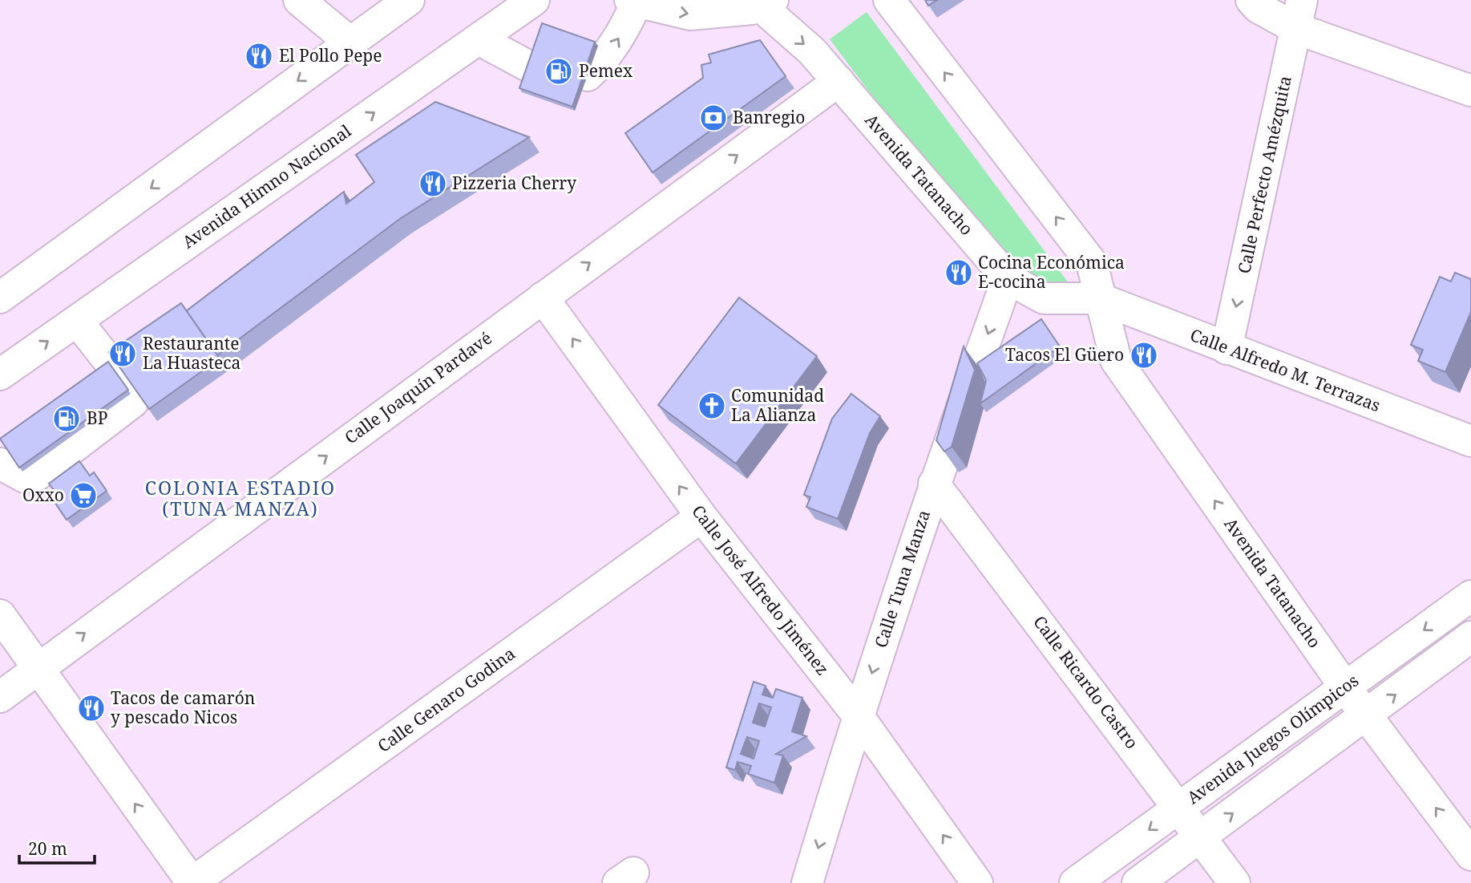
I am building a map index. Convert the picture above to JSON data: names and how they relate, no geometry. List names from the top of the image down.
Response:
{
  "streets": {
    "street": [
      "Avenida Tatanacho",
      "Calle Perfecto Amézquita",
      "Avenida Himno Nacional",
      "Calle Alfredo M. Terrazas",
      "Calle Joaquín Pardavé",
      "Calle Tuna Manza",
      "Calle José Alfredo Jiménez",
      "Calle Ricardo Castro",
      "Calle Genaro Godina",
      "Avenida Juegos Olímpicos"
    ]
  },
  "crossings": [
    ["Avenida Tatanacho", "Calle Alfredo M. Terrazas"],
    ["Avenida Tatanacho", "Calle Joaquín Pardavé"],
    ["Avenida Tatanacho", "Calle Tuna Manza"],
    ["Avenida Tatanacho", "Avenida Juegos Olímpicos"],
    ["Calle Perfecto Amézquita", "Calle Alfredo M. Terrazas"],
    ["Calle Joaquín Pardavé", "Calle José Alfredo Jiménez"],
    ["Calle Tuna Manza", "Calle José Alfredo Jiménez"],
    ["Calle Tuna Manza", "Calle Ricardo Castro"],
    ["Calle José Alfredo Jiménez", "Calle Genaro Godina"],
    ["Calle Ricardo Castro", "Avenida Juegos Olímpicos"]
  ],
  "one_way": [
    "Avenida Tatanacho",
    "Calle Perfecto Amézquita",
    "Calle Joaquín Pardavé",
    "Calle Tuna Manza",
    "Calle José Alfredo Jiménez"
  ],
  "districts": ["COLONIA ESTADIO (TUNA MANZA)"],
  "places": {
    "restaurant": [
      "El Pollo Pepe",
      "Pizzeria Cherry",
      "Cocina Económica E-cocina",
      "Restaurante La Huasteca",
      "Tacos El Güero",
      "Tacos de camarón y pescado Nicos"
    ],
    "fuel station": ["Pemex", "BP"],
    "bank": ["Banregio"],
    "church": ["Comunidad La Alianza"],
    "supermarket": ["Oxxo"]
  },
  "scale_bar": "20 m"
}
